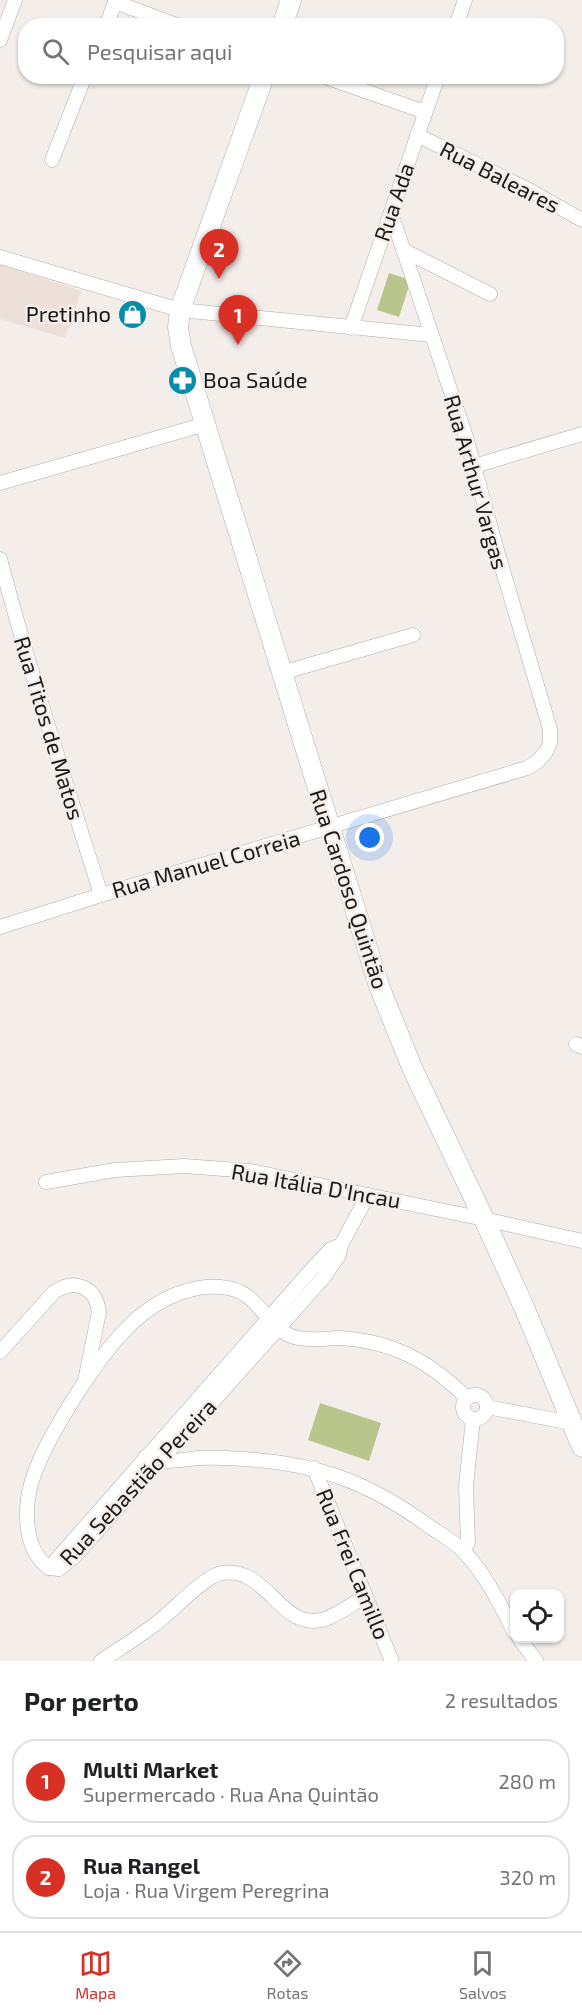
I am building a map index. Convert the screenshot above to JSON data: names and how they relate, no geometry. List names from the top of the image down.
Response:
{
  "streets": {
    "street": [
      "Rua Baleares",
      "Rua Ada",
      "Rua Arthur Vargas",
      "Rua Titos de Matos",
      "Rua Manuel Correia",
      "Rua Cardoso Quintão",
      "Rua Itália D'Incau",
      "Rua Sebastião Pereira",
      "Rua Frei Camillo"
    ]
  },
  "crossings": [
    ["Rua Baleares", "Rua Ada"],
    ["Rua Ada", "Rua Arthur Vargas"],
    ["Rua Arthur Vargas", "Rua Manuel Correia"],
    ["Rua Titos de Matos", "Rua Manuel Correia"],
    ["Rua Manuel Correia", "Rua Cardoso Quintão"],
    ["Rua Cardoso Quintão", "Rua Itália D'Incau"],
    ["Rua Itália D'Incau", "Rua Sebastião Pereira"]
  ],
  "places": {
    "shop": ["Pretinho"],
    "pharmacy": ["Boa Saúde"]
  },
  "page": {
    "search": "Pesquisar aqui",
    "pins": ["2", "1"],
    "heading": ["Por perto", "2 resultados"],
    "list": [
      {
        "mark": "1",
        "name": "Multi Market",
        "note": "Supermercado · Rua Ana Quintão",
        "value": "280 m"
      },
      {
        "mark": "2",
        "name": "Rua Rangel",
        "note": "Loja · Rua Virgem Peregrina",
        "value": "320 m"
      }
    ],
    "nav": ["Mapa", "Rotas", "Salvos"]
  }
}
